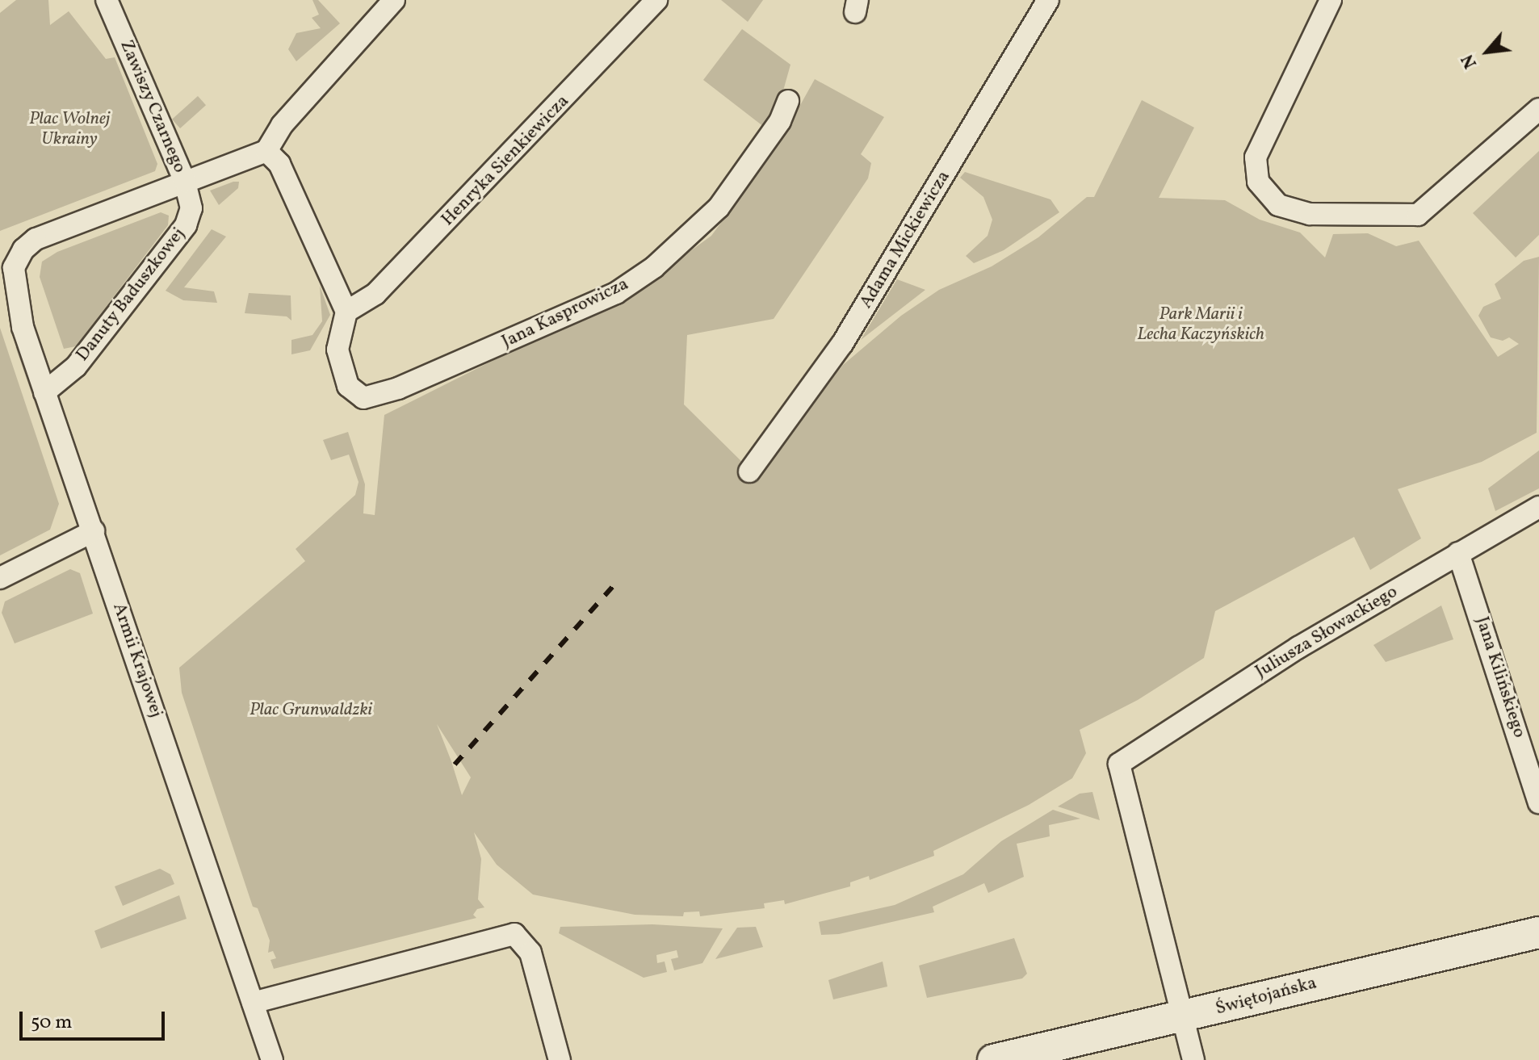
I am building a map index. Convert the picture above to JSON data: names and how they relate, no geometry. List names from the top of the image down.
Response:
{
  "streets": {
    "street": [
      "Zawiszy Czarnego",
      "Henryka Sienkiewicza",
      "Adama Mickiewicza",
      "Danuty Baduszkowej",
      "Jana Kasprowicza",
      "Juliusza Słowackiego",
      "Armii Krajowej",
      "Jana Kilińskiego",
      "Świętojańska"
    ]
  },
  "crossings": [
    ["Zawiszy Czarnego", "Danuty Baduszkowej"],
    ["Zawiszy Czarnego", "Armii Krajowej"],
    ["Henryka Sienkiewicza", "Jana Kasprowicza"],
    ["Danuty Baduszkowej", "Armii Krajowej"],
    ["Juliusza Słowackiego", "Jana Kilińskiego"],
    ["Juliusza Słowackiego", "Świętojańska"]
  ],
  "parks": ["Plac Wolnej Ukrainy", "Park Marii i Lecha Kaczyńskich", "Plac Grunwaldzki"],
  "scale_bar": "50 m",
  "north": "bottom left"
}
